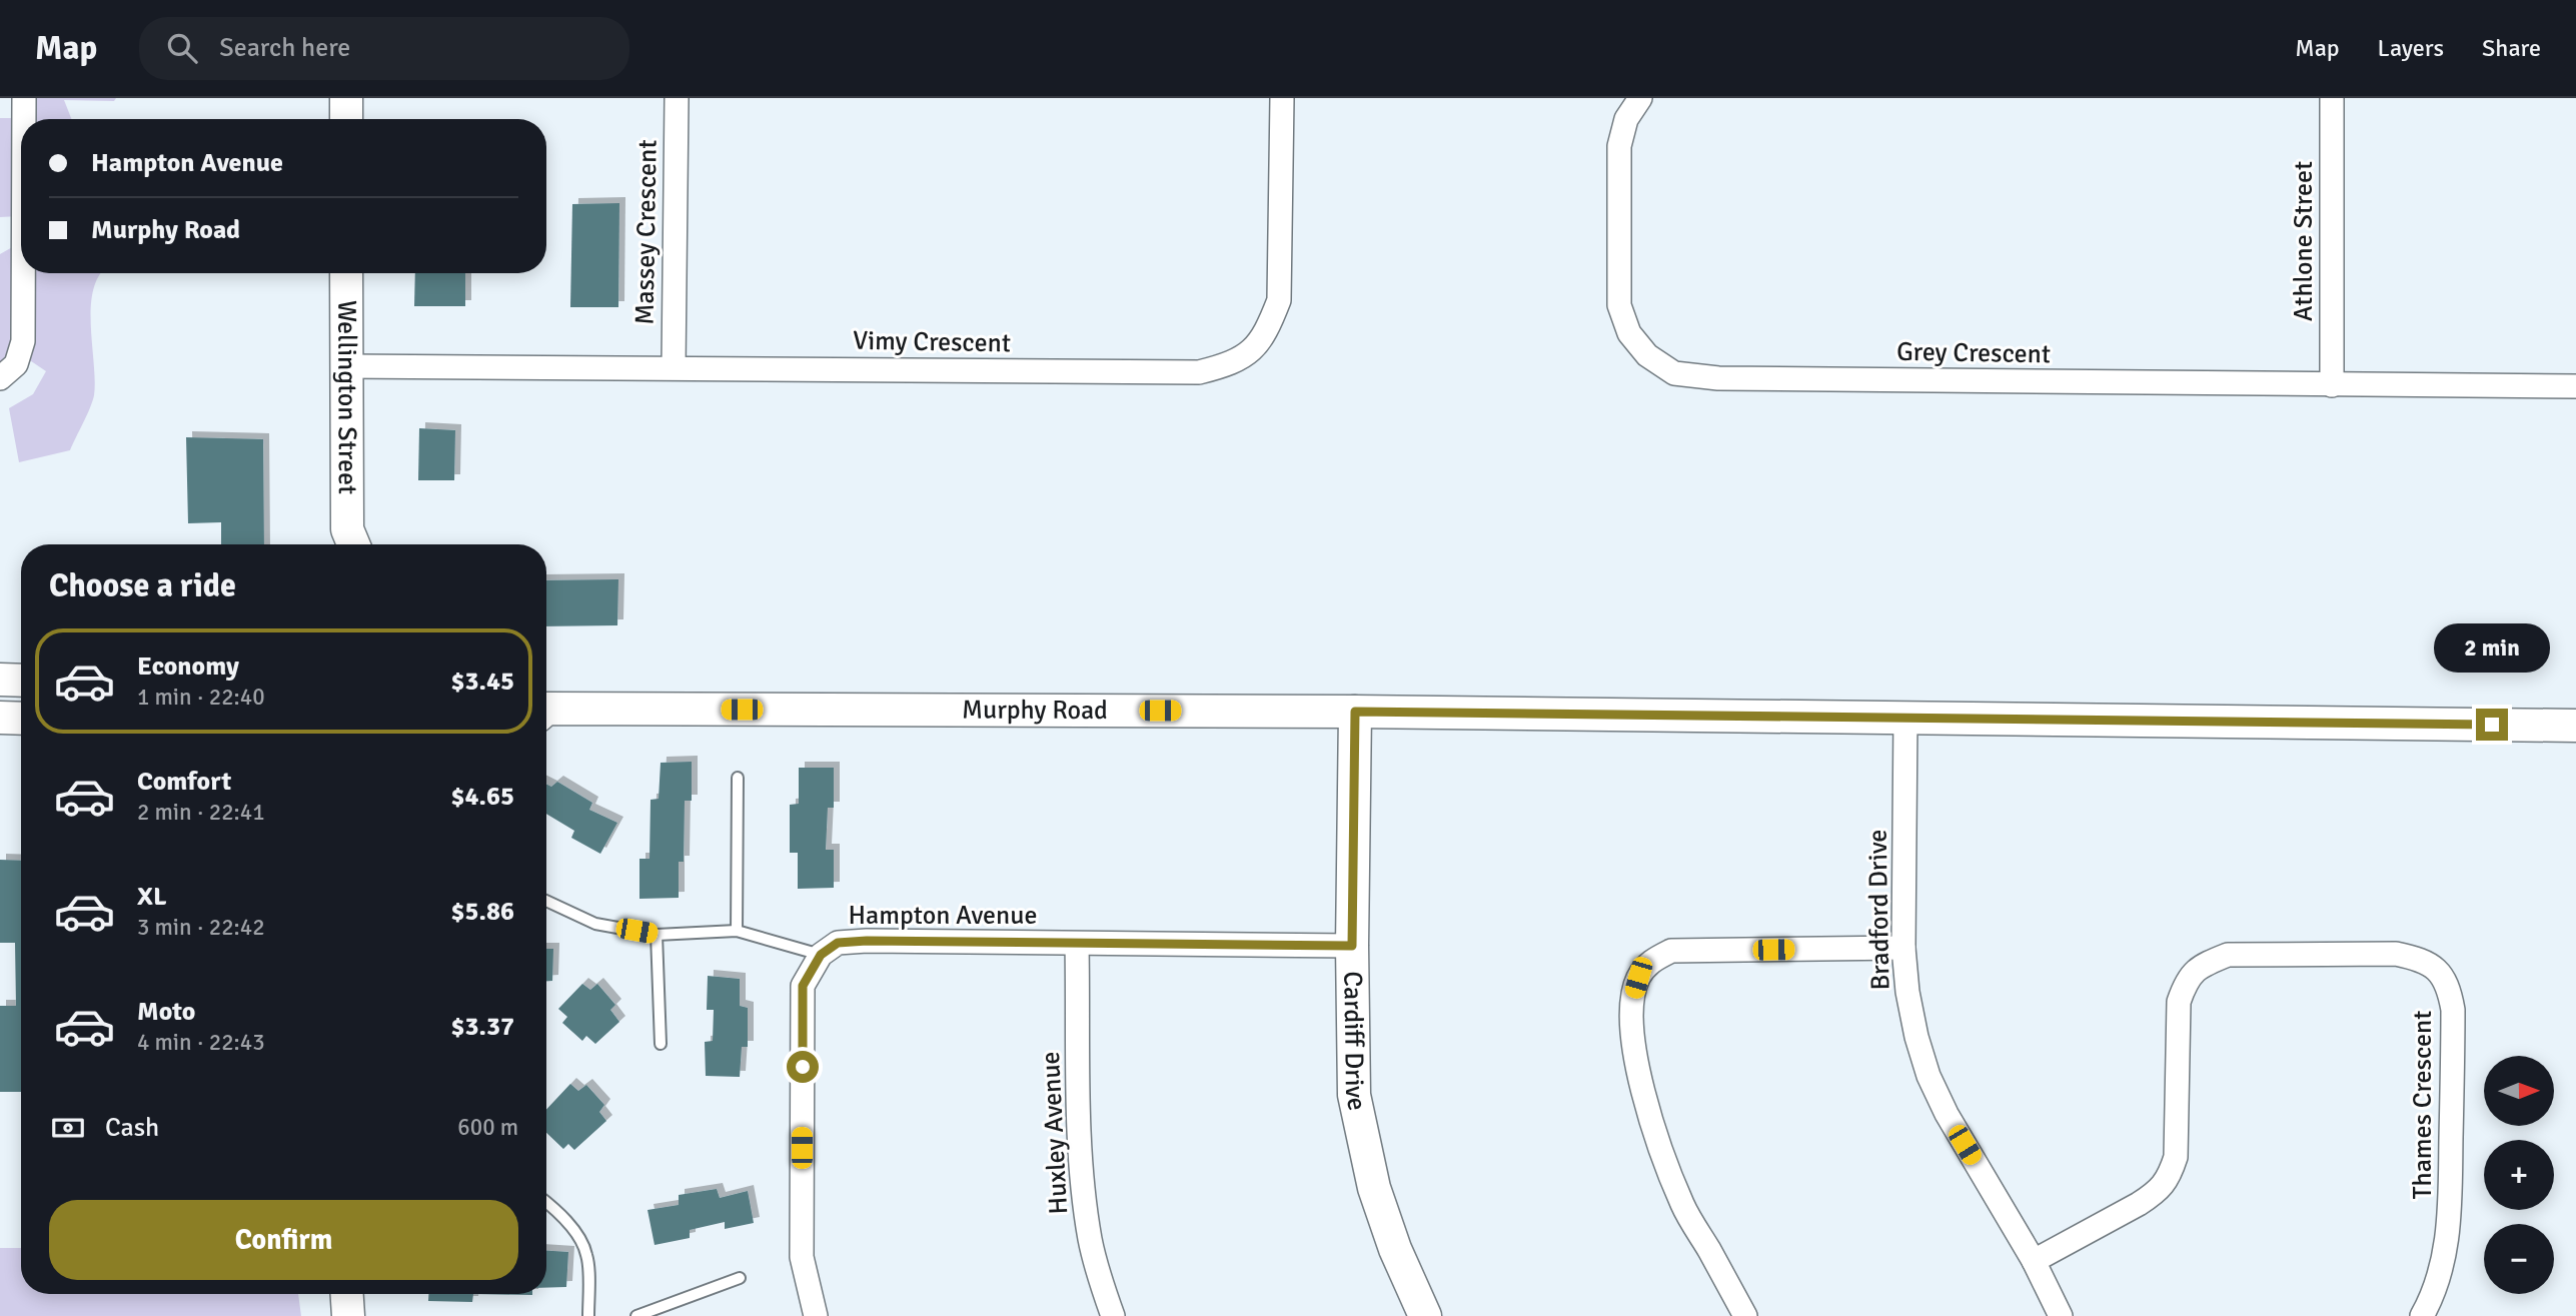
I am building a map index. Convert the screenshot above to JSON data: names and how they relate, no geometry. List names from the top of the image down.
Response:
{
  "streets": {
    "street": [
      "Massey Crescent",
      "Athlone Street",
      "Vimy Crescent",
      "Grey Crescent",
      "Wellington Street",
      "Murphy Road",
      "Bradford Drive",
      "Hampton Avenue",
      "Cardiff Drive",
      "Thames Crescent",
      "Huxley Avenue"
    ]
  },
  "crossings": [
    ["Massey Crescent", "Vimy Crescent"],
    ["Athlone Street", "Grey Crescent"],
    ["Vimy Crescent", "Wellington Street"],
    ["Murphy Road", "Bradford Drive"],
    ["Murphy Road", "Cardiff Drive"],
    ["Bradford Drive", "Thames Crescent"],
    ["Hampton Avenue", "Cardiff Drive"],
    ["Hampton Avenue", "Huxley Avenue"]
  ],
  "north": "right",
  "page": {
    "header": "Map",
    "search": "Search here",
    "nav": ["Map", "Layers", "Share"],
    "banner": ["Hampton Avenue", "Murphy Road"],
    "heading": "Choose a ride",
    "bubble": "2 min",
    "list": [
      {
        "name": "Economy",
        "note": "1 min · 22:40",
        "value": "$3.45"
      },
      {
        "name": "Comfort",
        "note": "2 min · 22:41",
        "value": "$4.65"
      },
      {
        "name": "XL",
        "note": "3 min · 22:42",
        "value": "$5.86"
      },
      {
        "name": "Moto",
        "note": "4 min · 22:43",
        "value": "$3.37"
      }
    ],
    "map_buttons": ["+", "−"],
    "pay": ["Cash", "600 m"],
    "buttons": "Confirm"
  }
}
